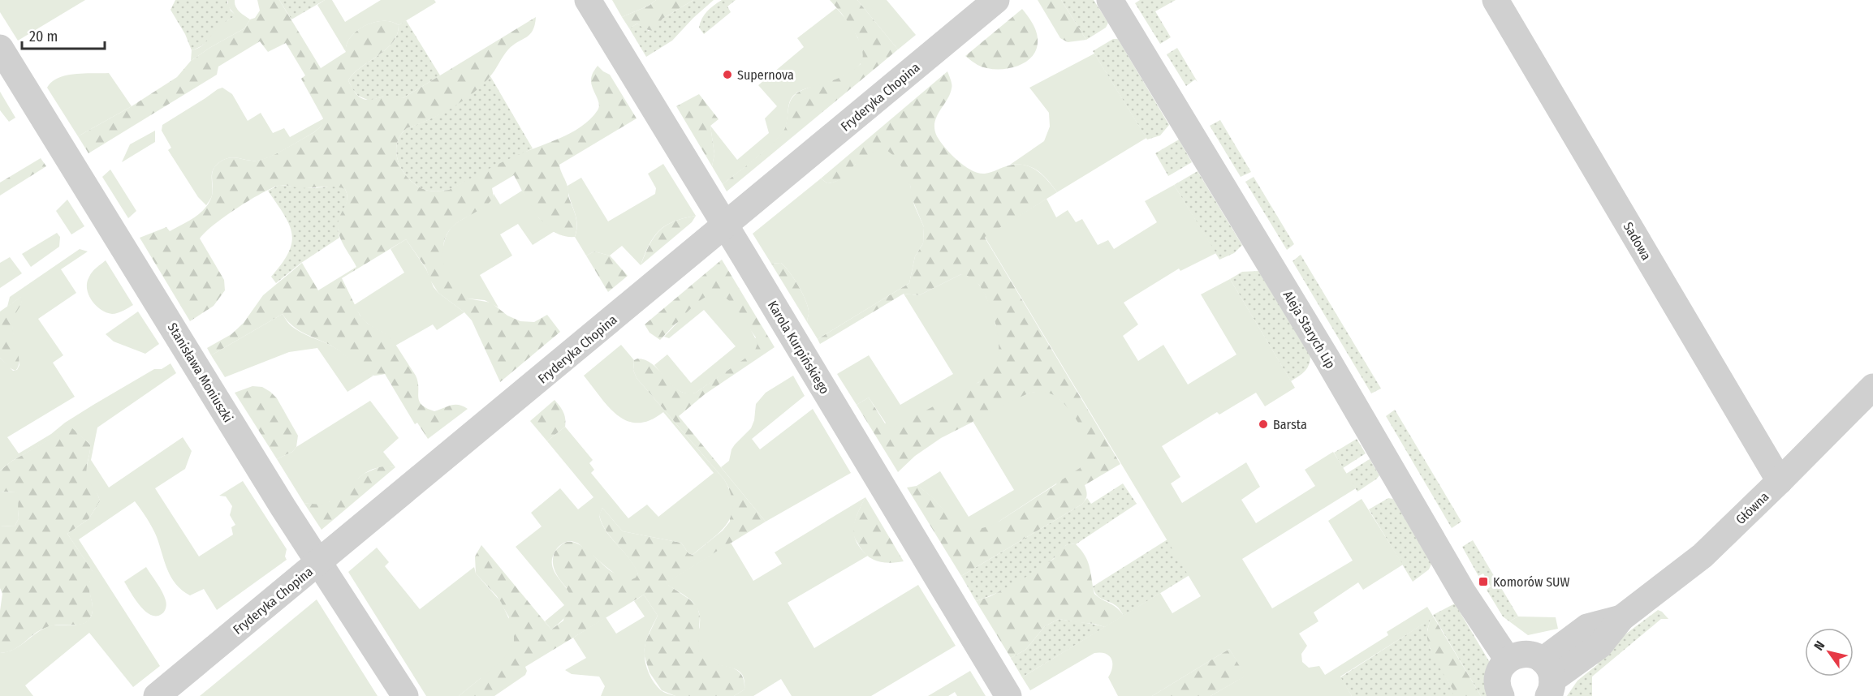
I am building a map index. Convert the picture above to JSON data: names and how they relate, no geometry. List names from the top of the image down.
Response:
{
  "streets": {
    "street": [
      "Fryderyka Chopina",
      "Sadowa",
      "Aleja Starych Lip",
      "Karola Kurpińskiego",
      "Stanisława Moniuszki",
      "Główna"
    ]
  },
  "crossings": [
    ["Fryderyka Chopina", "Karola Kurpińskiego"],
    ["Fryderyka Chopina", "Stanisława Moniuszki"],
    ["Sadowa", "Główna"]
  ],
  "places": {
    "other": ["Supernova", "Barsta"],
    "transit": ["Komorów SUW"]
  },
  "scale_bar": "20 m",
  "north": "top left"
}
